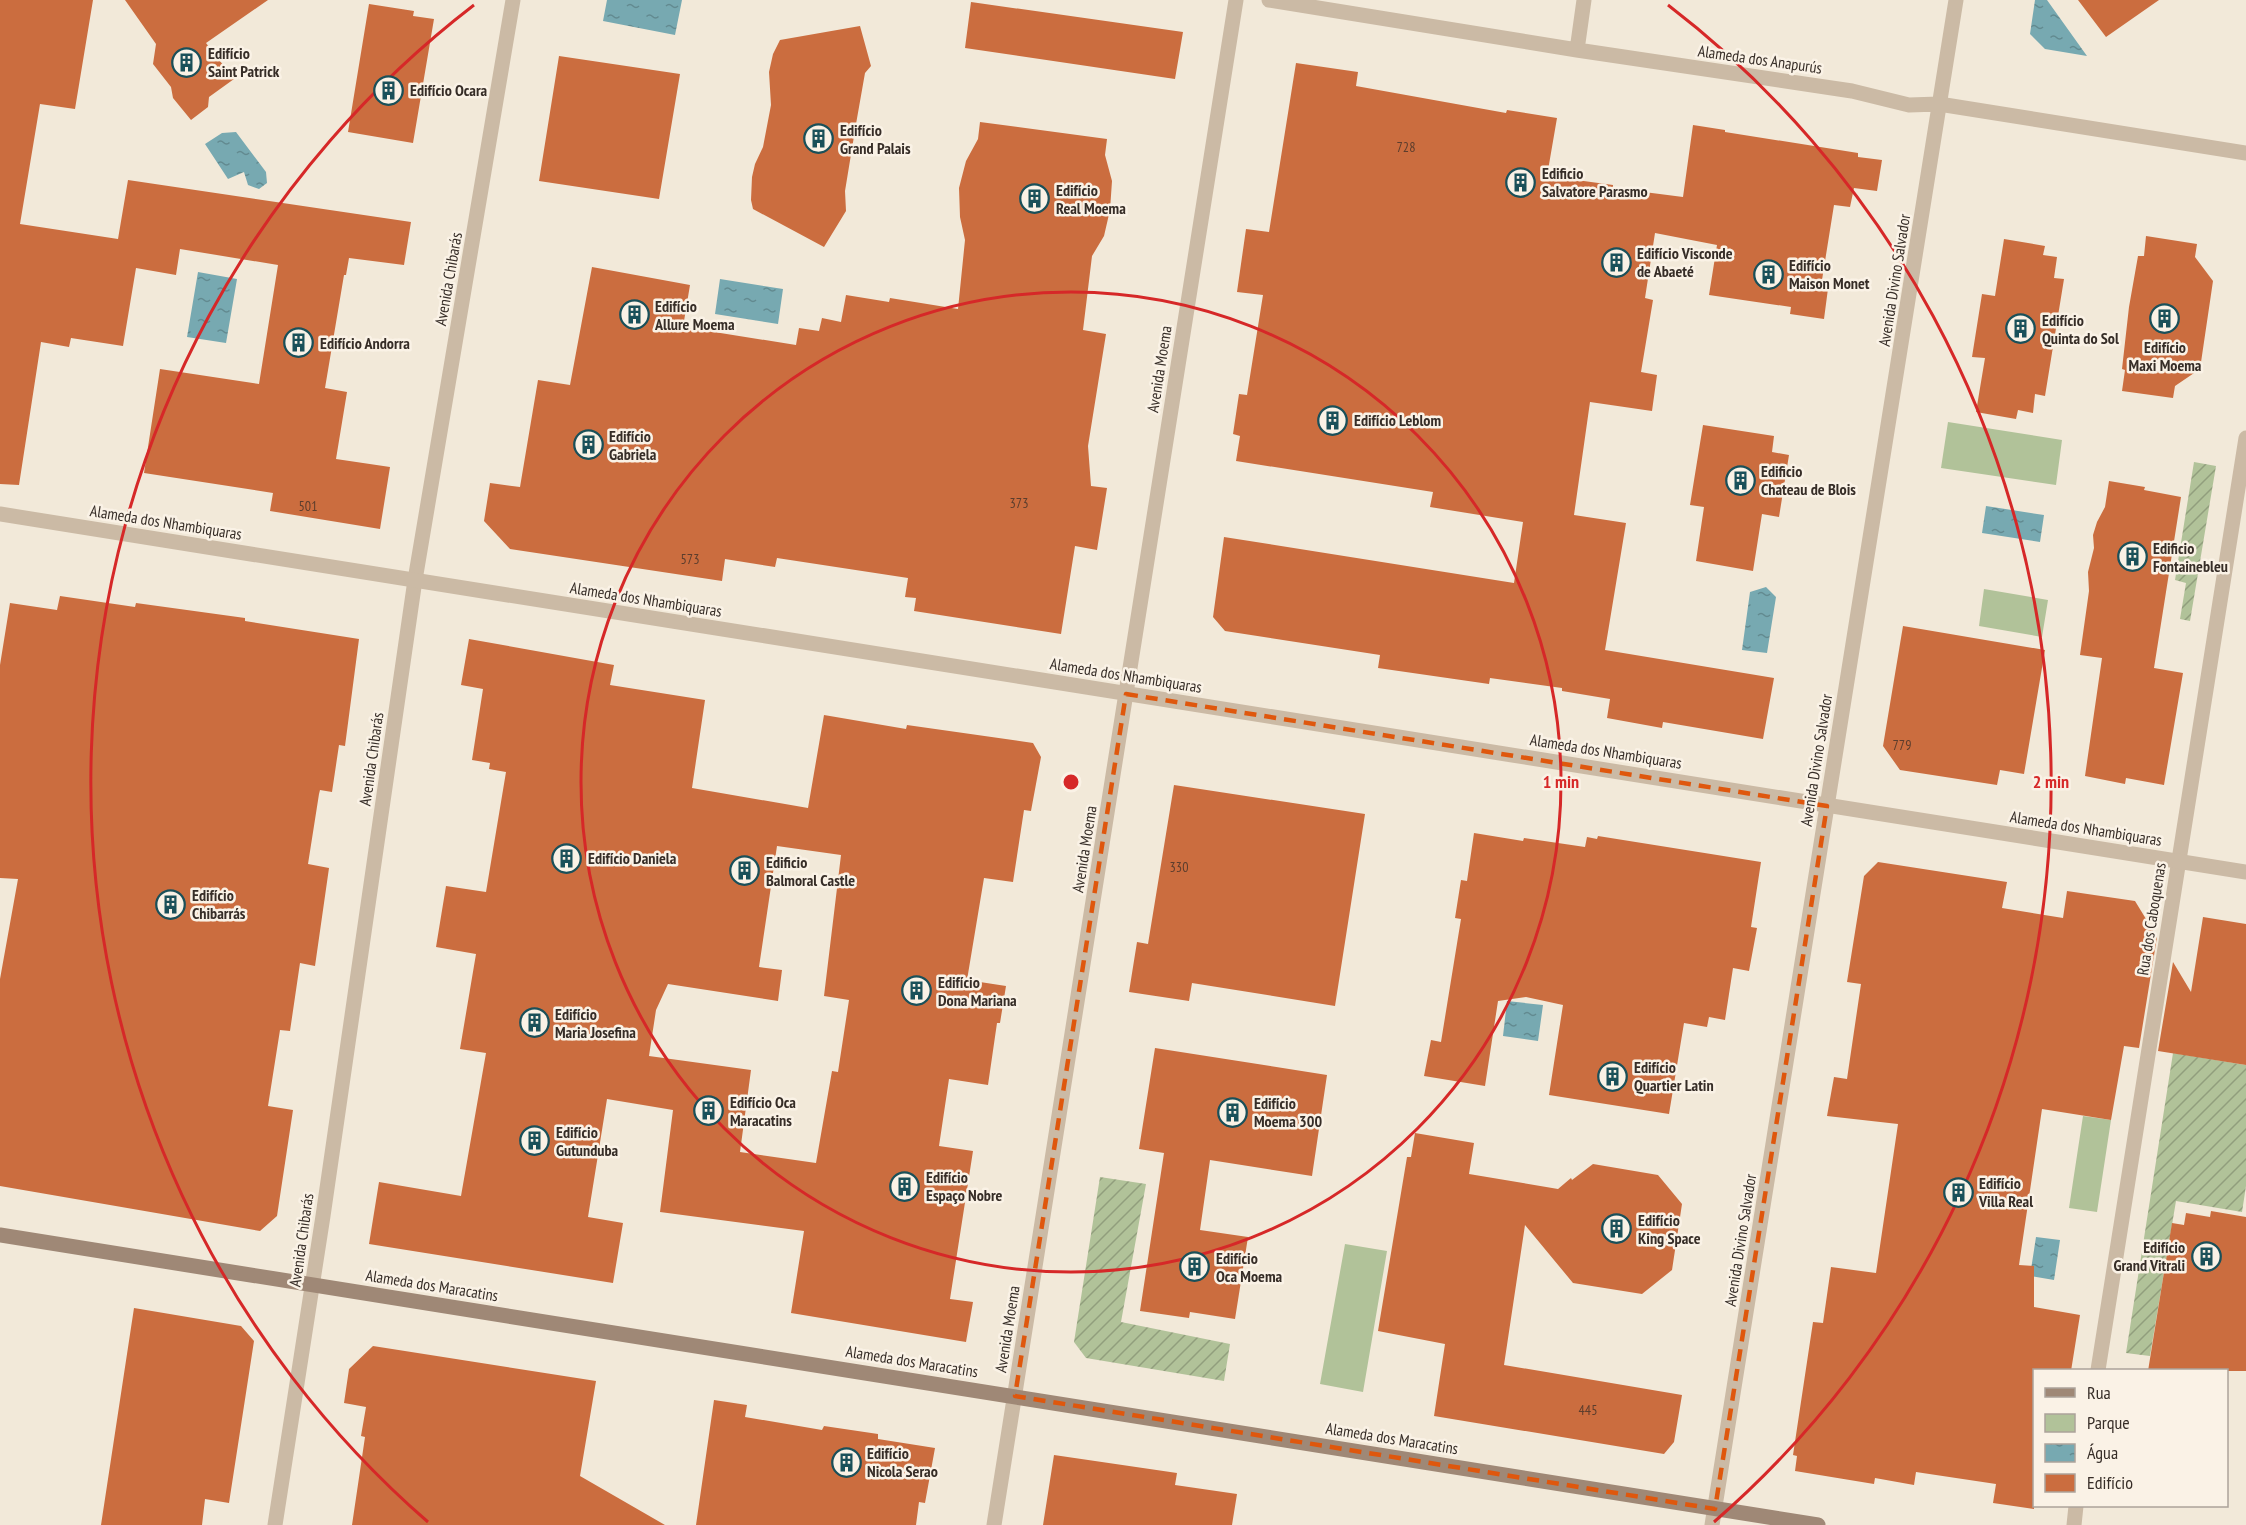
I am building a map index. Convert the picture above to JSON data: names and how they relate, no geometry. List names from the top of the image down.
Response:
{
  "streets": {
    "main road": ["Alameda dos Maracatins"],
    "street": [
      "Alameda dos Anapurús",
      "Avenida Chibarás",
      "Avenida Divino Salvador",
      "Avenida Moema",
      "Alameda dos Nhambiquaras",
      "Rua dos Caboquenas"
    ]
  },
  "crossings": [
    ["Alameda dos Anapurús", "Avenida Divino Salvador"],
    ["Avenida Chibarás", "Alameda dos Nhambiquaras"],
    ["Avenida Chibarás", "Alameda dos Maracatins"],
    ["Avenida Divino Salvador", "Alameda dos Nhambiquaras"],
    ["Avenida Divino Salvador", "Alameda dos Maracatins"],
    ["Avenida Moema", "Alameda dos Nhambiquaras"],
    ["Avenida Moema", "Alameda dos Maracatins"],
    ["Alameda dos Nhambiquaras", "Rua dos Caboquenas"]
  ],
  "places": {
    "building": [
      "Edifício Saint Patrick",
      "Edifício Ocara",
      "Edifício Grand Palais",
      "Edificio Salvatore Parasmo",
      "Edifício Real Moema",
      "Edifício Visconde de Abaeté",
      "Edifício Maison Monet",
      "Edifício Allure Moema",
      "Edifício Maxi Moema",
      "Edifício Quinta do Sol",
      "Edifício Andorra",
      "Edifício Leblom",
      "Edifício Gabriela",
      "Edificio Chateau de Blois",
      "Edificio Fontainebleu",
      "Edifício Daniela",
      "Edificio Balmoral Castle",
      "Edifício Chibarrás",
      "Edifício Dona Mariana",
      "Edifício Maria Josefina",
      "Edifício Quartier Latin",
      "Edifício Oca Maracatins",
      "Edifício Moema 300",
      "Edifício Gutunduba",
      "Edifício Espaço Nobre",
      "Edifício Villa Real",
      "Edifício King Space",
      "Edifício Grand Vitrali",
      "Edifício Oca Moema",
      "Edifício Nicola Serao"
    ]
  },
  "house_numbers": [
    "728",
    "373",
    "501",
    "573",
    "779",
    "330",
    "445"
  ],
  "legend": [
    "Rua",
    "Parque",
    "Água",
    "Edifício"
  ],
  "rings": ["1 min", "2 min"]
}
